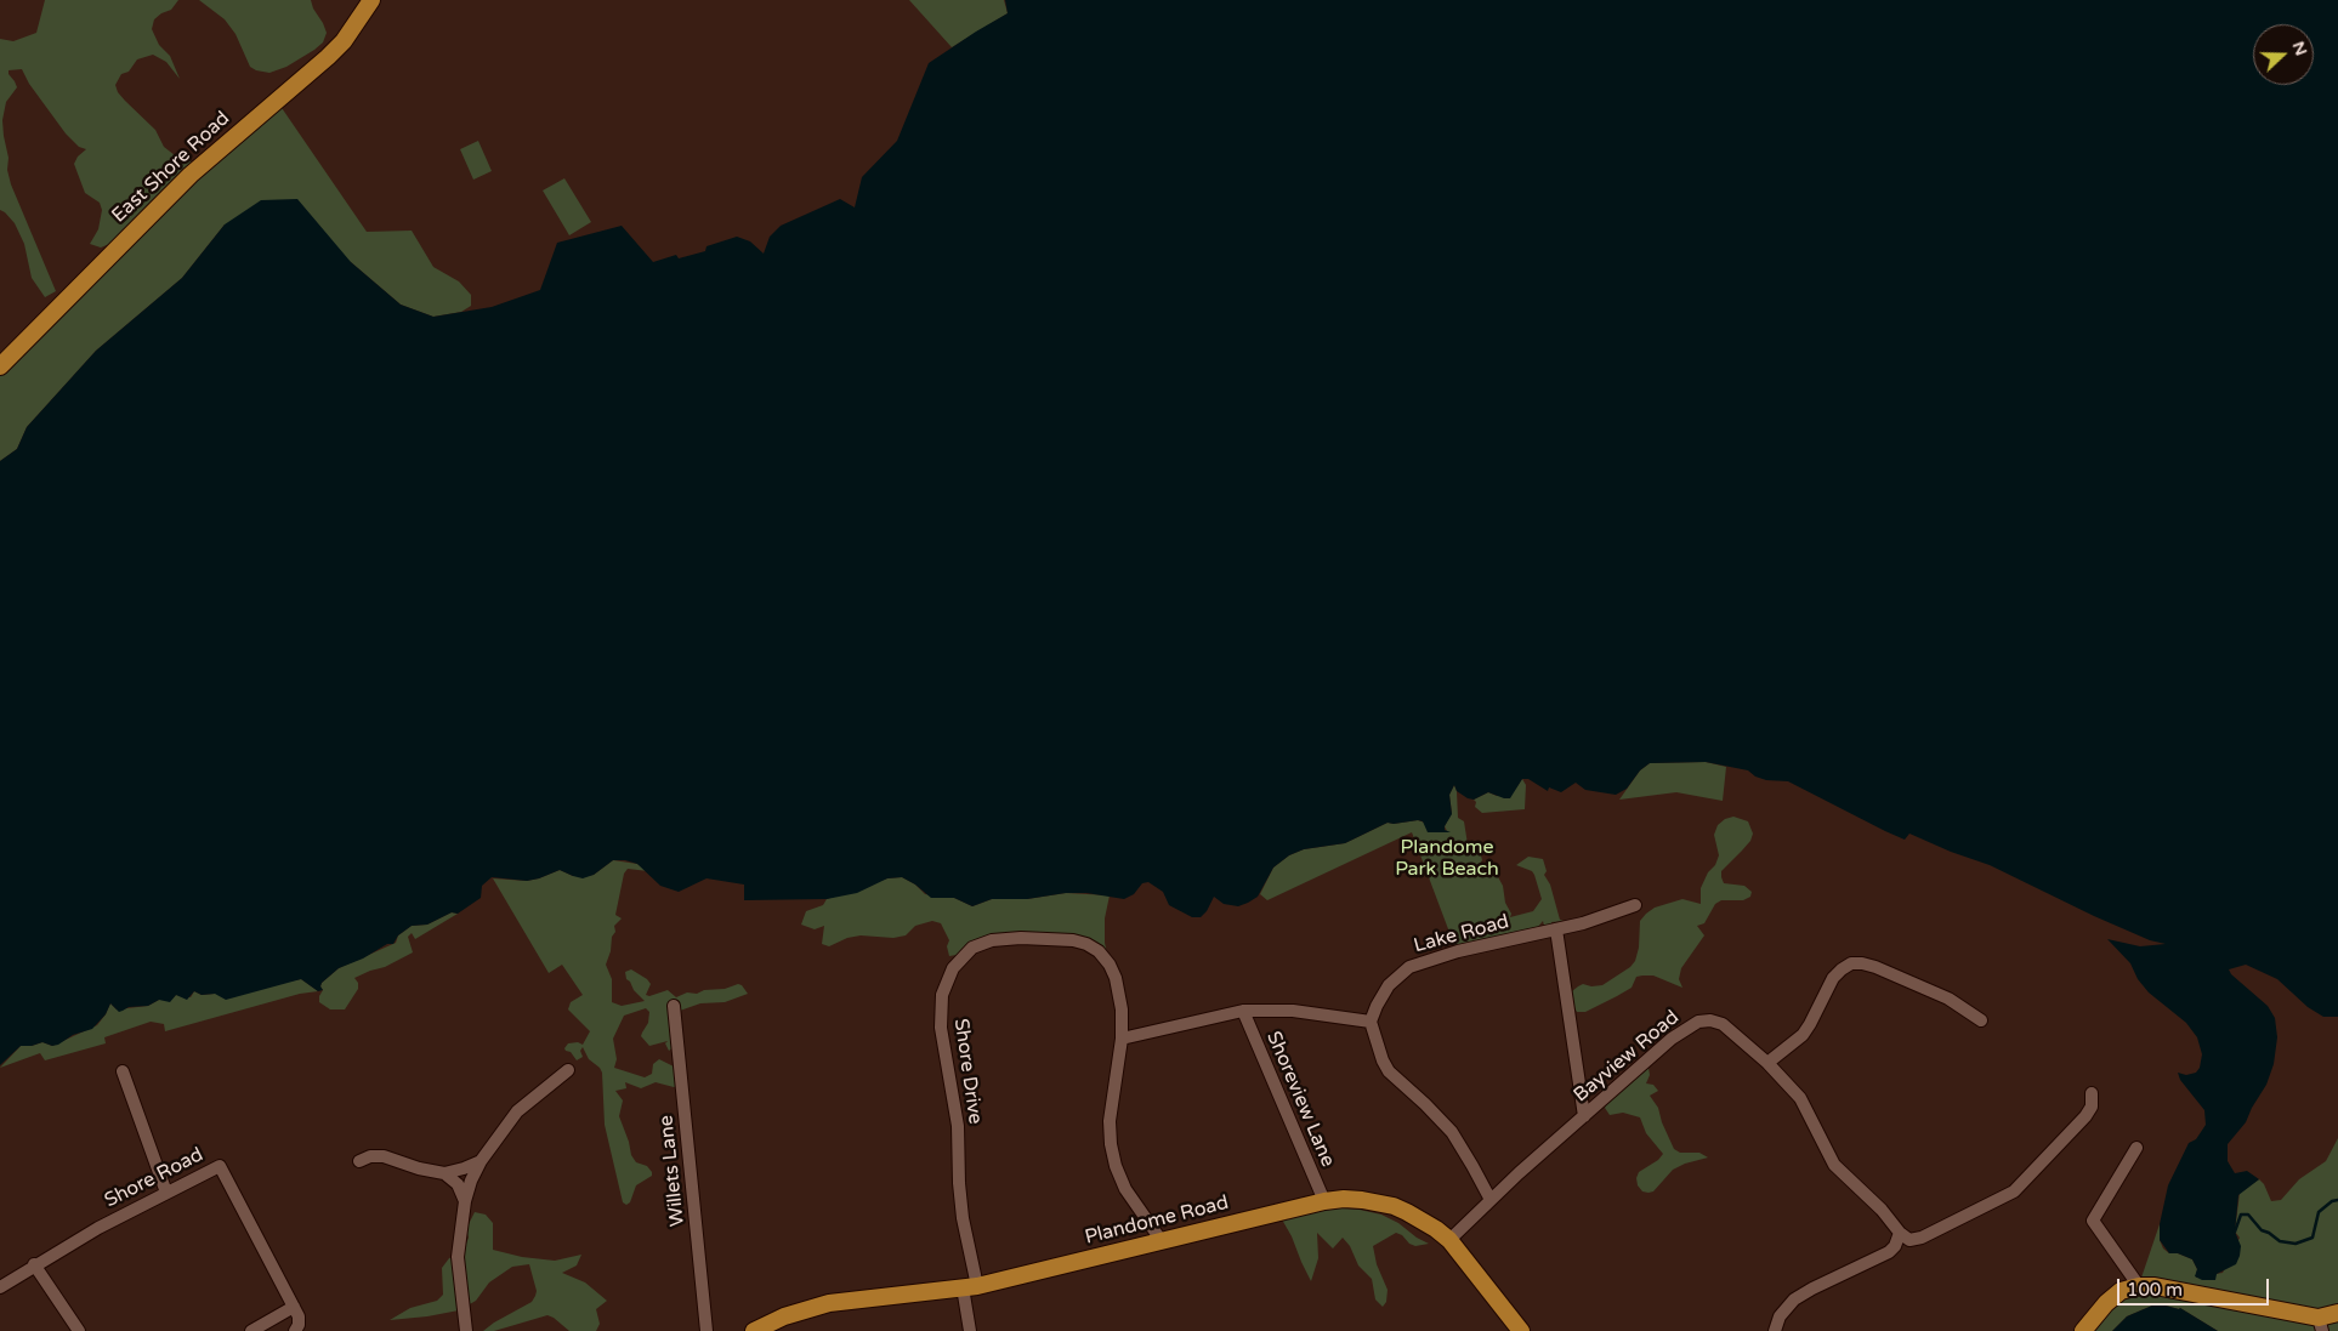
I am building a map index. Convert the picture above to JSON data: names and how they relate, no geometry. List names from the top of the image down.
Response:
{
  "streets": {
    "main road": ["East Shore Road", "Plandome Road"],
    "street": [
      "Lake Road",
      "Bayview Road",
      "Shore Drive",
      "Shoreview Lane",
      "Willets Lane",
      "Shore Road"
    ]
  },
  "crossings": [
    ["Bayview Road", "Plandome Road"],
    ["Shore Drive", "Plandome Road"],
    ["Shoreview Lane", "Plandome Road"]
  ],
  "parks": ["Plandome Park Beach"],
  "scale_bar": "100 m",
  "north": "right"
}
